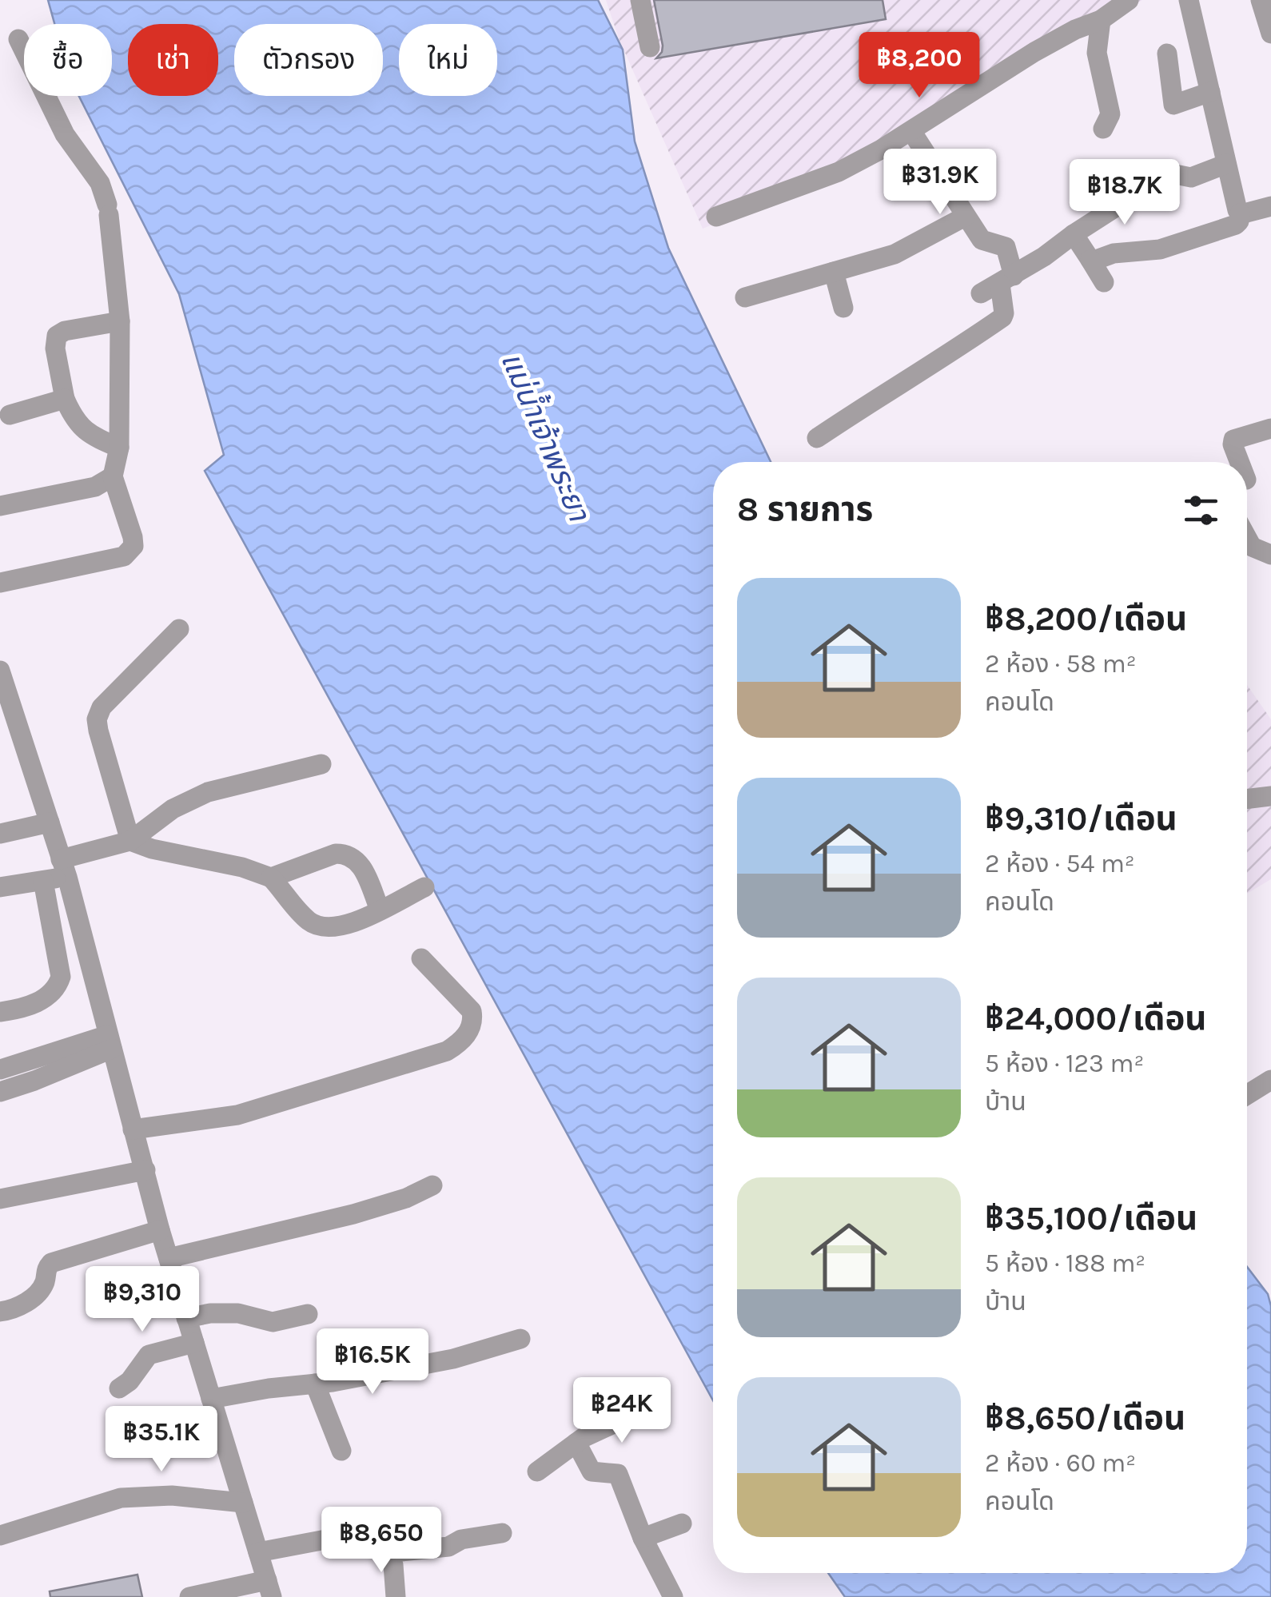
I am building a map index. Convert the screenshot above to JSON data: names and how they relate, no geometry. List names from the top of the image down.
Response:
{
  "water": ["แม่น้ำเจ้าพระยา"],
  "page": {
    "chip": [
      "ซื้อ",
      "เช่า",
      "ตัวกรอง",
      "ใหม่"
    ],
    "price": [
      "฿8,200",
      "฿31.9K",
      "฿18.7K",
      "฿9,310",
      "฿16.5K",
      "฿24K",
      "฿35.1K",
      "฿8,650"
    ],
    "heading": "8 รายการ",
    "list": [
      {
        "name": "฿8,200/เดือน",
        "note": "2 ห้อง · 58 m² · คอนโด"
      },
      {
        "name": "฿9,310/เดือน",
        "note": "2 ห้อง · 54 m² · คอนโด"
      },
      {
        "name": "฿24,000/เดือน",
        "note": "5 ห้อง · 123 m² · บ้าน"
      },
      {
        "name": "฿35,100/เดือน",
        "note": "5 ห้อง · 188 m² · บ้าน"
      },
      {
        "name": "฿8,650/เดือน",
        "note": "2 ห้อง · 60 m² · คอนโด"
      }
    ]
  }
}
